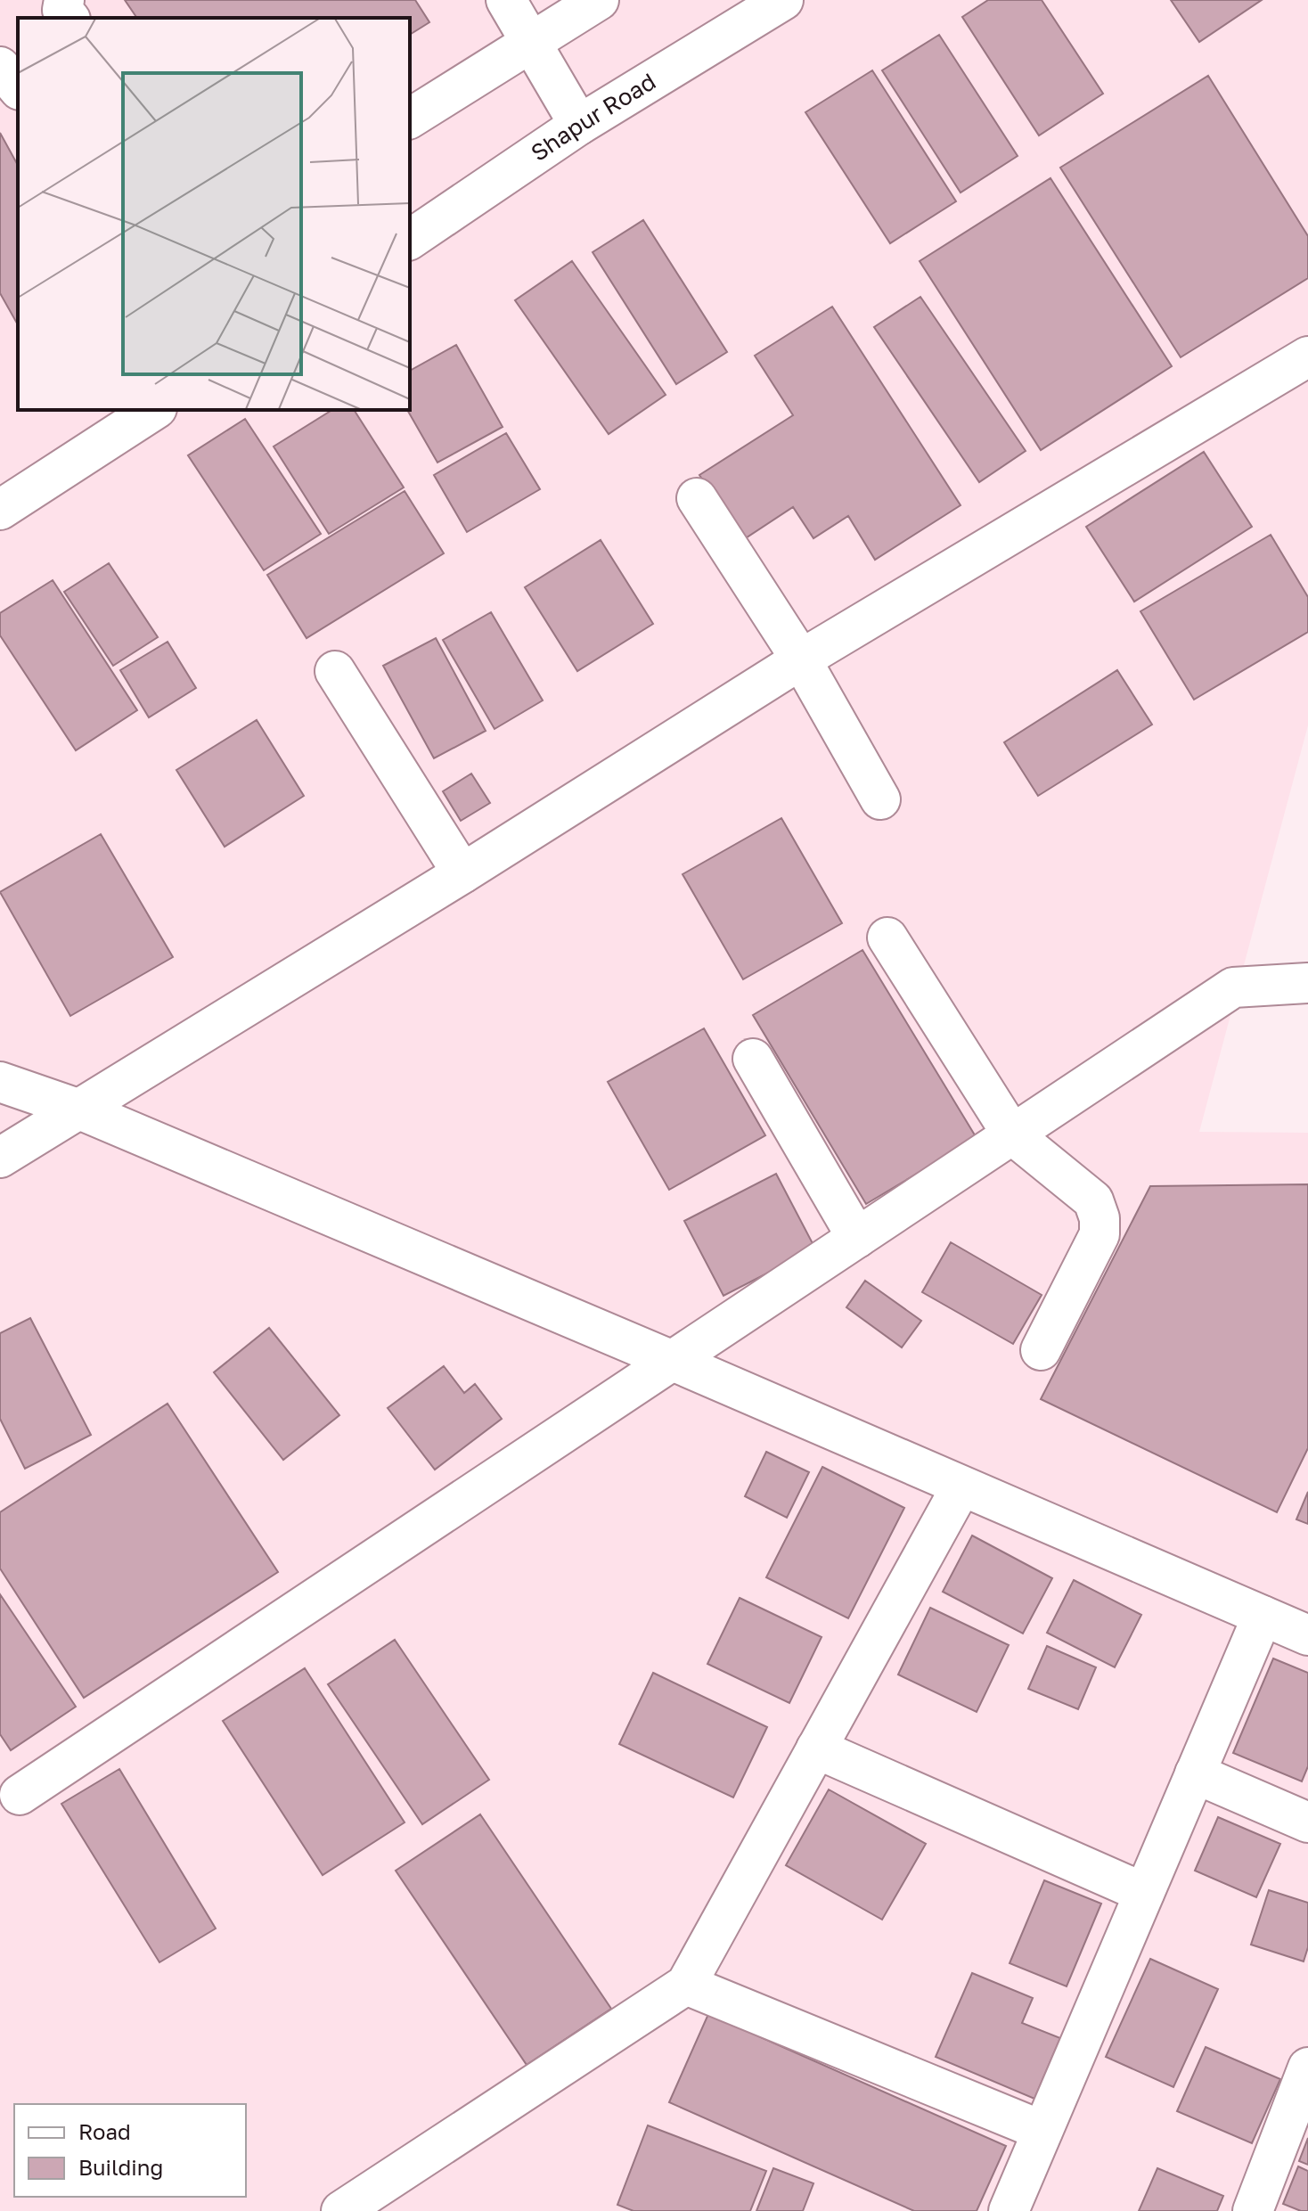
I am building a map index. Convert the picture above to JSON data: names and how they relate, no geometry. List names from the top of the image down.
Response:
{
  "streets": {
    "street": ["Shapur Road"]
  },
  "legend": ["Road", "Building"]
}
